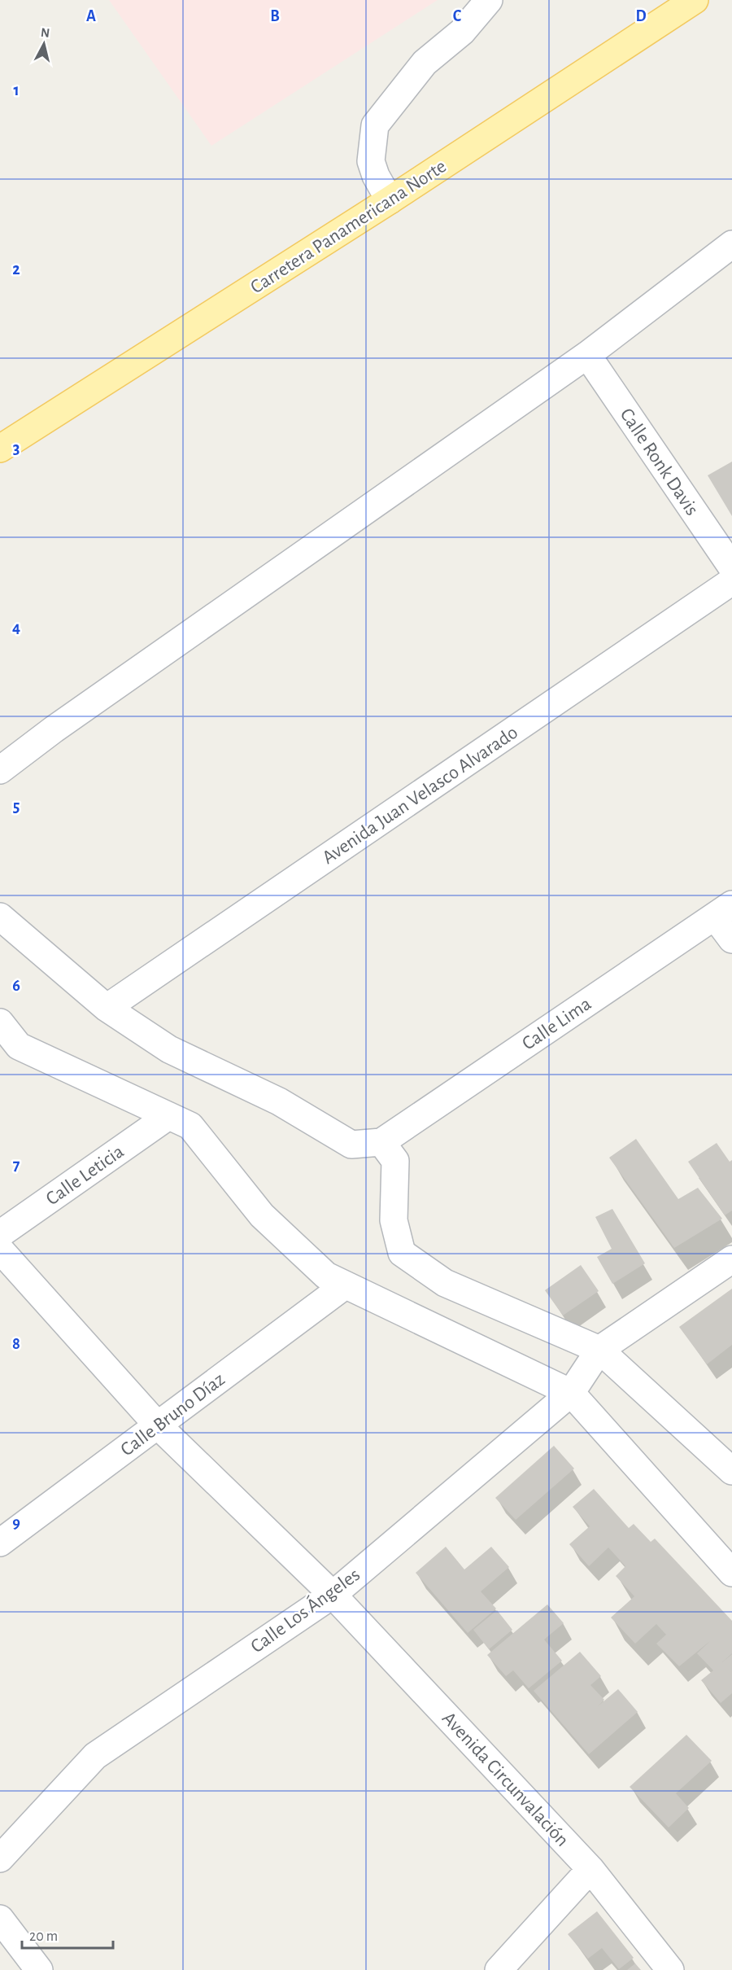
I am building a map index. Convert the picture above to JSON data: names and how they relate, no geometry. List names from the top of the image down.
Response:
{
  "streets": {
    "main road": ["Carretera Panamericana Norte"],
    "street": [
      "Calle Ronk Davis",
      "Avenida Juan Velasco Alvarado",
      "Calle Lima",
      "Calle Leticia",
      "Calle Bruno Díaz",
      "Calle Los Ángeles",
      "Avenida Circunvalación"
    ]
  },
  "crossings": [
    ["Calle Bruno Díaz", "Avenida Circunvalación"],
    ["Calle Los Ángeles", "Avenida Circunvalación"]
  ],
  "scale_bar": "20 m",
  "north": "top",
  "grid": {
    "columns": [
      "A",
      "B",
      "C",
      "D"
    ],
    "rows": [
      "1",
      "2",
      "3",
      "4",
      "5",
      "6",
      "7",
      "8",
      "9"
    ]
  }
}
